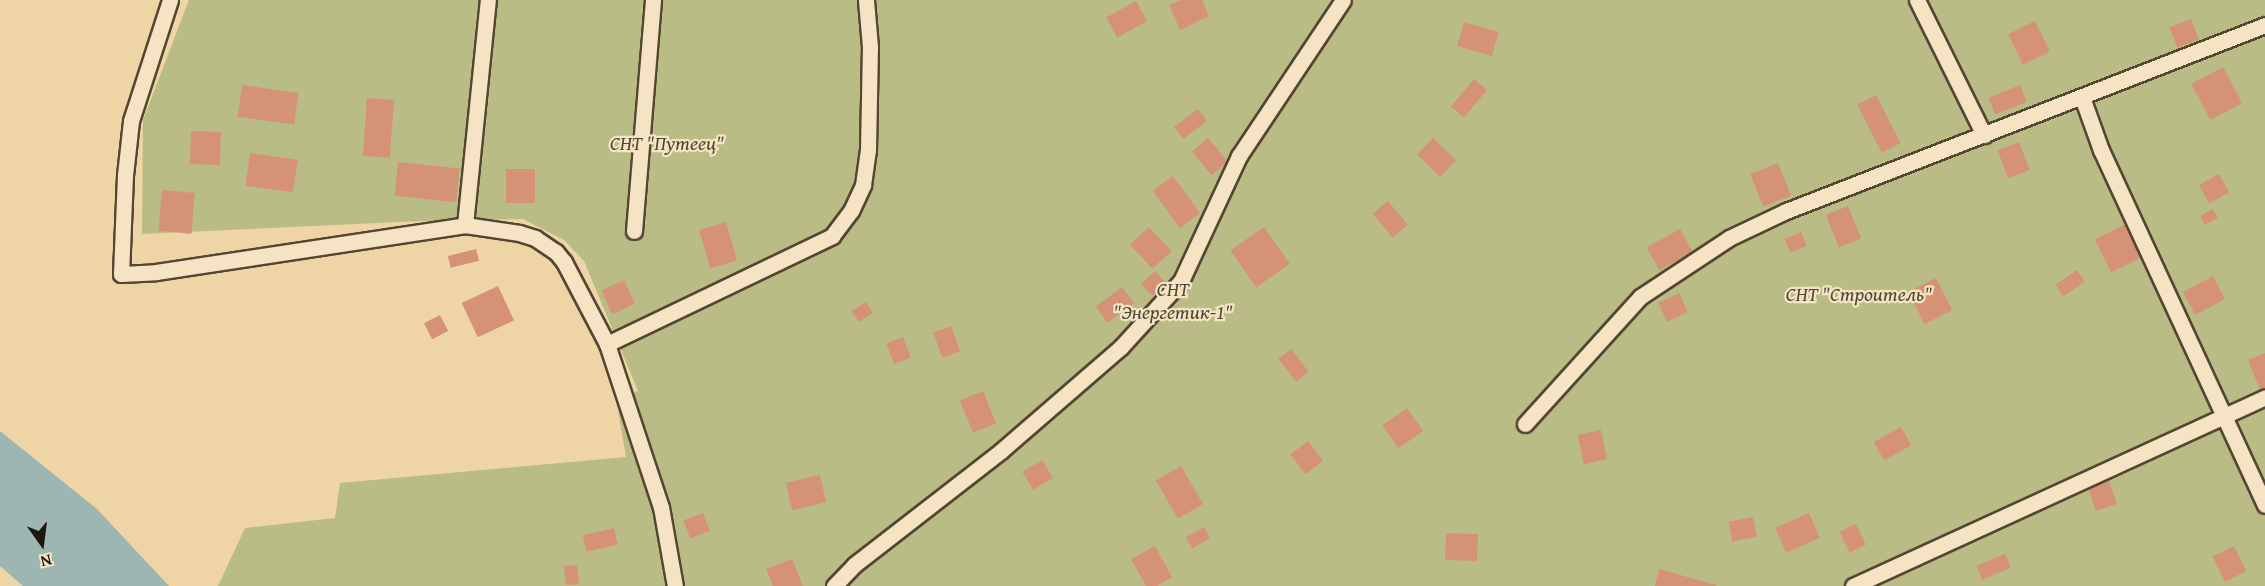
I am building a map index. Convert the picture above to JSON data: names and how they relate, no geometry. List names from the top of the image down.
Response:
{
  "parks": ["СНТ \"Путеец\"", "СНТ \"Энергетик-1\"", "СНТ \"Строитель\""],
  "north": "bottom"
}
